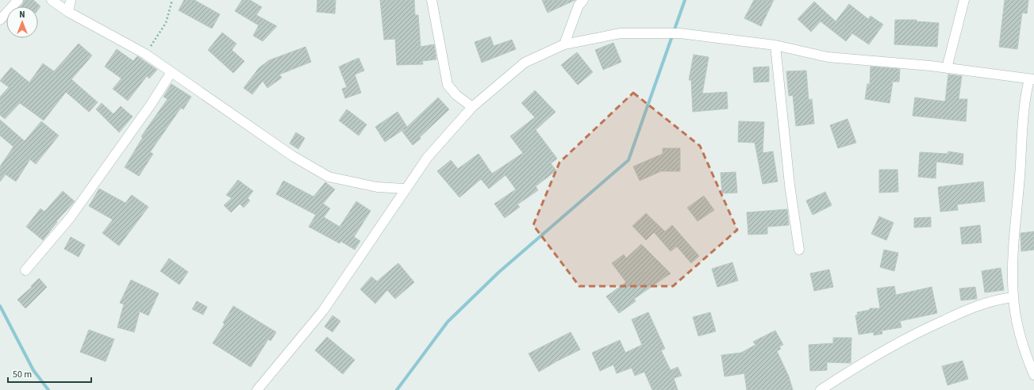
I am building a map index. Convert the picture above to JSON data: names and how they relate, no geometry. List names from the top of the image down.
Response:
{
  "scale_bar": "50 m",
  "north": "top"
}
